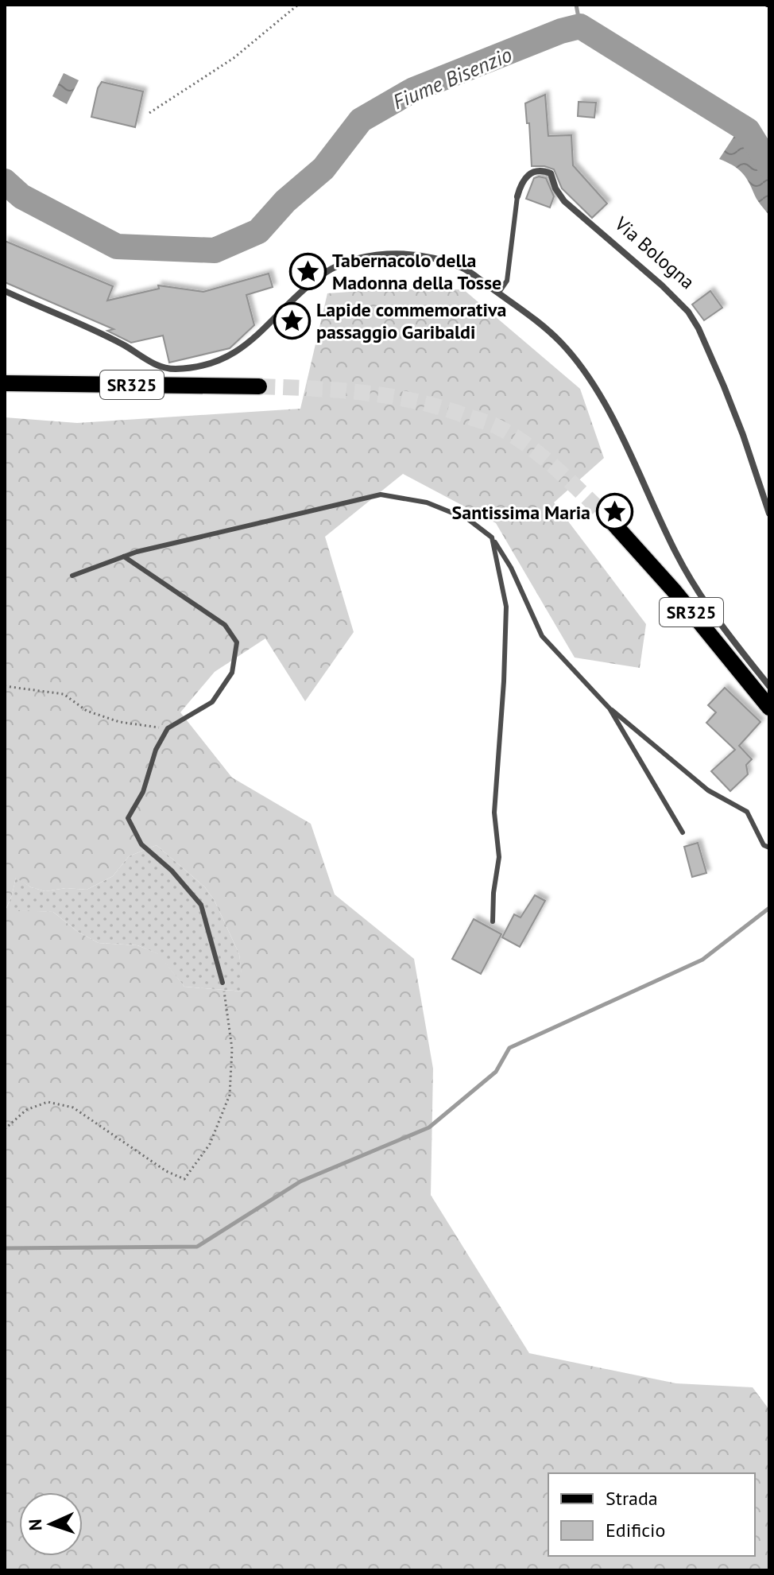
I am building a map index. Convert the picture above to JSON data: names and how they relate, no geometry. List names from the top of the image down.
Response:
{
  "streets": {
    "main road": ["SR325"],
    "street": ["Via Bologna"]
  },
  "water": ["Fiume Bisenzio"],
  "places": {
    "place": ["Tabernacolo della Madonna della Tosse", "Lapide commemorativa passaggio Garibaldi", "Santissima Maria"]
  },
  "legend": ["Strada", "Edificio"],
  "north": "left"
}
